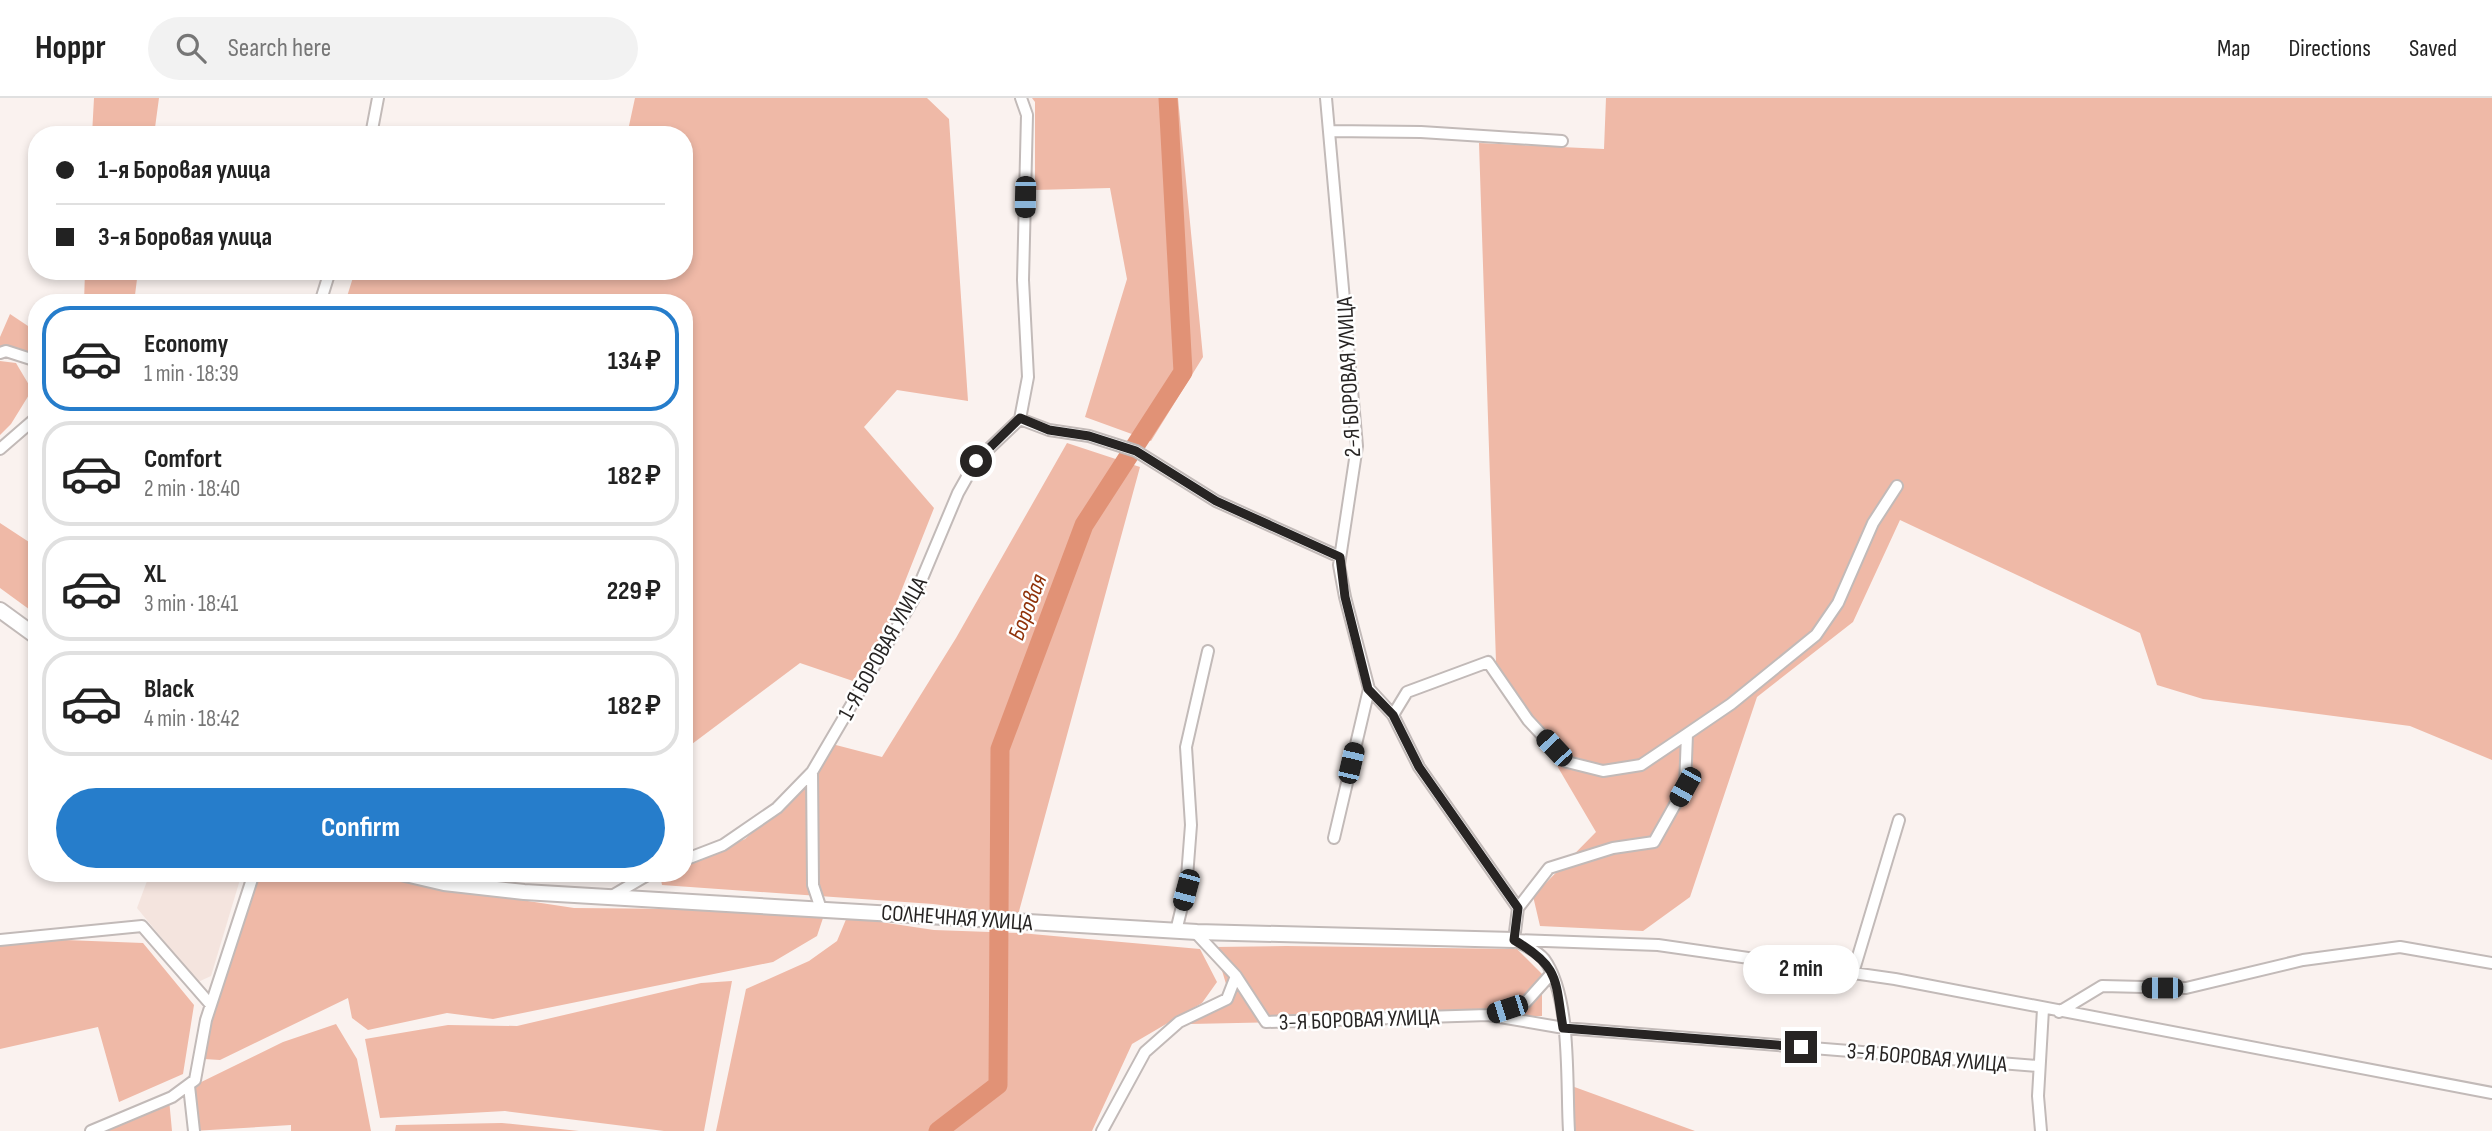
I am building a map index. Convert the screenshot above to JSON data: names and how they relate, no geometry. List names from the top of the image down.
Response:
{
  "streets": {
    "street": [
      "2-Я БОРОВАЯ УЛИЦА",
      "1-Я БОРОВАЯ УЛИЦА",
      "СОЛНЕЧНАЯ УЛИЦА",
      "3-Я БОРОВАЯ УЛИЦА"
    ]
  },
  "crossings": [
    ["СОЛНЕЧНАЯ УЛИЦА", "3-Я БОРОВАЯ УЛИЦА"]
  ],
  "water": ["Боровая"],
  "page": {
    "header": "Hoppr",
    "search": "Search here",
    "nav": ["Map", "Directions", "Saved"],
    "banner": ["1-я Боровая улица", "3-я Боровая улица"],
    "list": [
      {
        "name": "Economy",
        "note": "1 min · 18:39",
        "value": "134 ₽"
      },
      {
        "name": "Comfort",
        "note": "2 min · 18:40",
        "value": "182 ₽"
      },
      {
        "name": "XL",
        "note": "3 min · 18:41",
        "value": "229 ₽"
      },
      {
        "name": "Black",
        "note": "4 min · 18:42",
        "value": "182 ₽"
      }
    ],
    "buttons": "Confirm",
    "bubble": "2 min"
  }
}
